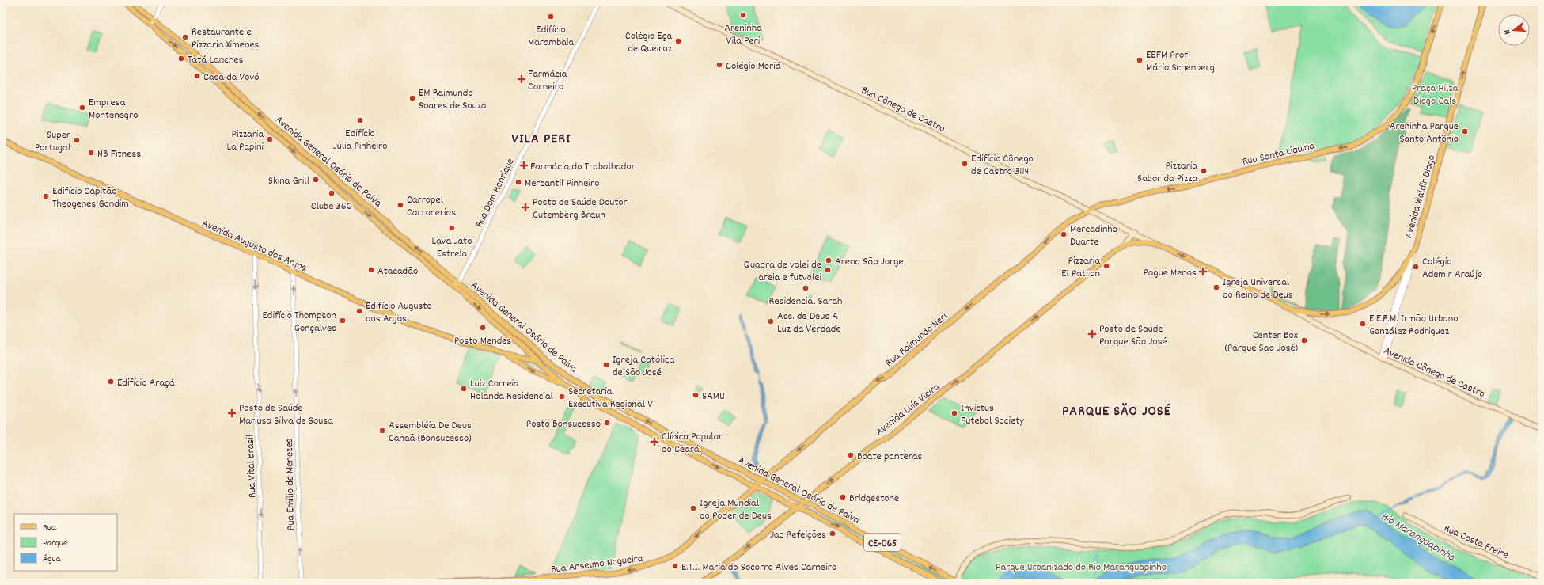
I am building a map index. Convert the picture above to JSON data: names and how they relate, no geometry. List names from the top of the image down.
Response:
{
  "streets": {
    "main road": [
      "Rua Cônego de Castro",
      "Rua Santa Liduína",
      "Avenida General Osório de Paiva",
      "Avenida Waldir Diogo",
      "Avenida Augusto dos Anjos",
      "Rua Raimundo Neri",
      "Avenida Cônego de Castro",
      "Avenida Luís Vieira",
      "Rua Costa Freire",
      "CE-065",
      "Rua Anselmo Nogueira"
    ],
    "street": ["Rua Dom Henrique", "Rua Vital Brasil", "Rua Emílio de Menezes"]
  },
  "crossings": [
    ["Rua Cônego de Castro", "Rua Santa Liduína"],
    ["Rua Cônego de Castro", "Rua Raimundo Neri"],
    ["Rua Cônego de Castro", "Avenida Cônego de Castro"],
    ["Rua Cônego de Castro", "Avenida Luís Vieira"],
    ["Rua Santa Liduína", "Rua Raimundo Neri"],
    ["Avenida General Osório de Paiva", "Rua Dom Henrique"],
    ["Avenida General Osório de Paiva", "Avenida Augusto dos Anjos"],
    ["Avenida General Osório de Paiva", "Rua Raimundo Neri"],
    ["Avenida General Osório de Paiva", "Avenida Luís Vieira"],
    ["Avenida General Osório de Paiva", "Rua Anselmo Nogueira"],
    ["Avenida Waldir Diogo", "Avenida Cônego de Castro"],
    ["Avenida Augusto dos Anjos", "Rua Vital Brasil"],
    ["Avenida Augusto dos Anjos", "Rua Emílio de Menezes"],
    ["Rua Raimundo Neri", "Rua Anselmo Nogueira"],
    ["Avenida Cônego de Castro", "Avenida Luís Vieira"]
  ],
  "one_way": [
    "Rua Santa Liduína",
    "Avenida Waldir Diogo",
    "Rua Raimundo Neri",
    "Avenida Luís Vieira",
    "Rua Vital Brasil",
    "Rua Emílio de Menezes",
    "Rua Anselmo Nogueira"
  ],
  "districts": ["VILA PERI", "PARQUE SĂO JOSÉ"],
  "water": ["Rio Maranguapinho"],
  "parks": ["Praça Hilza Diogo Cals", "Parque Urbanizado do Rio Maranguapinho"],
  "places": {
    "other": [
      "Areninha Vila Peri",
      "Edifício Marambaia",
      "Restaurante e Pizzaria Ximenes",
      "Colégio Eça de Queiroz",
      "Tatá Lanches",
      "EEFM Prof Mário Schenberg",
      "Colégio Moriá",
      "Casa da Vovó",
      "EM Raimundo Soares de Souza",
      "Empresa Montenegro",
      "Edifício Júlia Pinheiro",
      "Areninha Parque Santo Antônio",
      "Pizzaria La Papini",
      "Super Portugal",
      "NB Fitness",
      "Edifício Cônego de Castro 3114",
      "Pizzaria Sabor da Pizza",
      "Skina Grill",
      "Mercantil Pinheiro",
      "Clube 360",
      "Edifício Capitão Theogenes Gondim",
      "Carropel Carrocerias",
      "Lava Jato Estrela",
      "Mercadinho Duarte",
      "Arena São Jorge",
      "Pizzaria El Patron",
      "Colégio Ademir Araújo",
      "Atacadão",
      "Quadra de volei de areia e futvolei",
      "Igreja Universal do Reino de Deus",
      "Residencial Sarah",
      "Edifício Augusto dos Anjos",
      "Edifício Thompson Gonçalves",
      "Ass. de Deus A Luz da Verdade",
      "E.E.F.M. Irmão Urbano González Rodriguez",
      "Posto Mendes",
      "Center Box (Parque São José)",
      "Igreja Católica de São José",
      "Edifício Araçá",
      "Luiz Correia Holanda Residencial",
      "SAMU",
      "Secretaria Executiva Regional V",
      "Invictus Futebol Society",
      "Posto Bonsucesso",
      "Assembléia De Deus Canaã (Bonsucesso)",
      "Boate panteras",
      "Bridgestone",
      "Igreja Mundial do Poder de Deus",
      "Jac Refeições",
      "E.T.I. Maria do Socorro Alves Carneiro"
    ],
    "health": [
      "Farmácia Carneiro",
      "Farmácia do Trabalhador",
      "Posto de Saúde Doutor Gutemberg Braun",
      "Pague Menos",
      "Posto de Saúde Parque São José",
      "Posto de Saúde Mariusa Silva de Sousa",
      "Clínica Popular do Ceará"
    ]
  },
  "legend": ["Rua", "Parque", "Água"],
  "north": "left"
}
